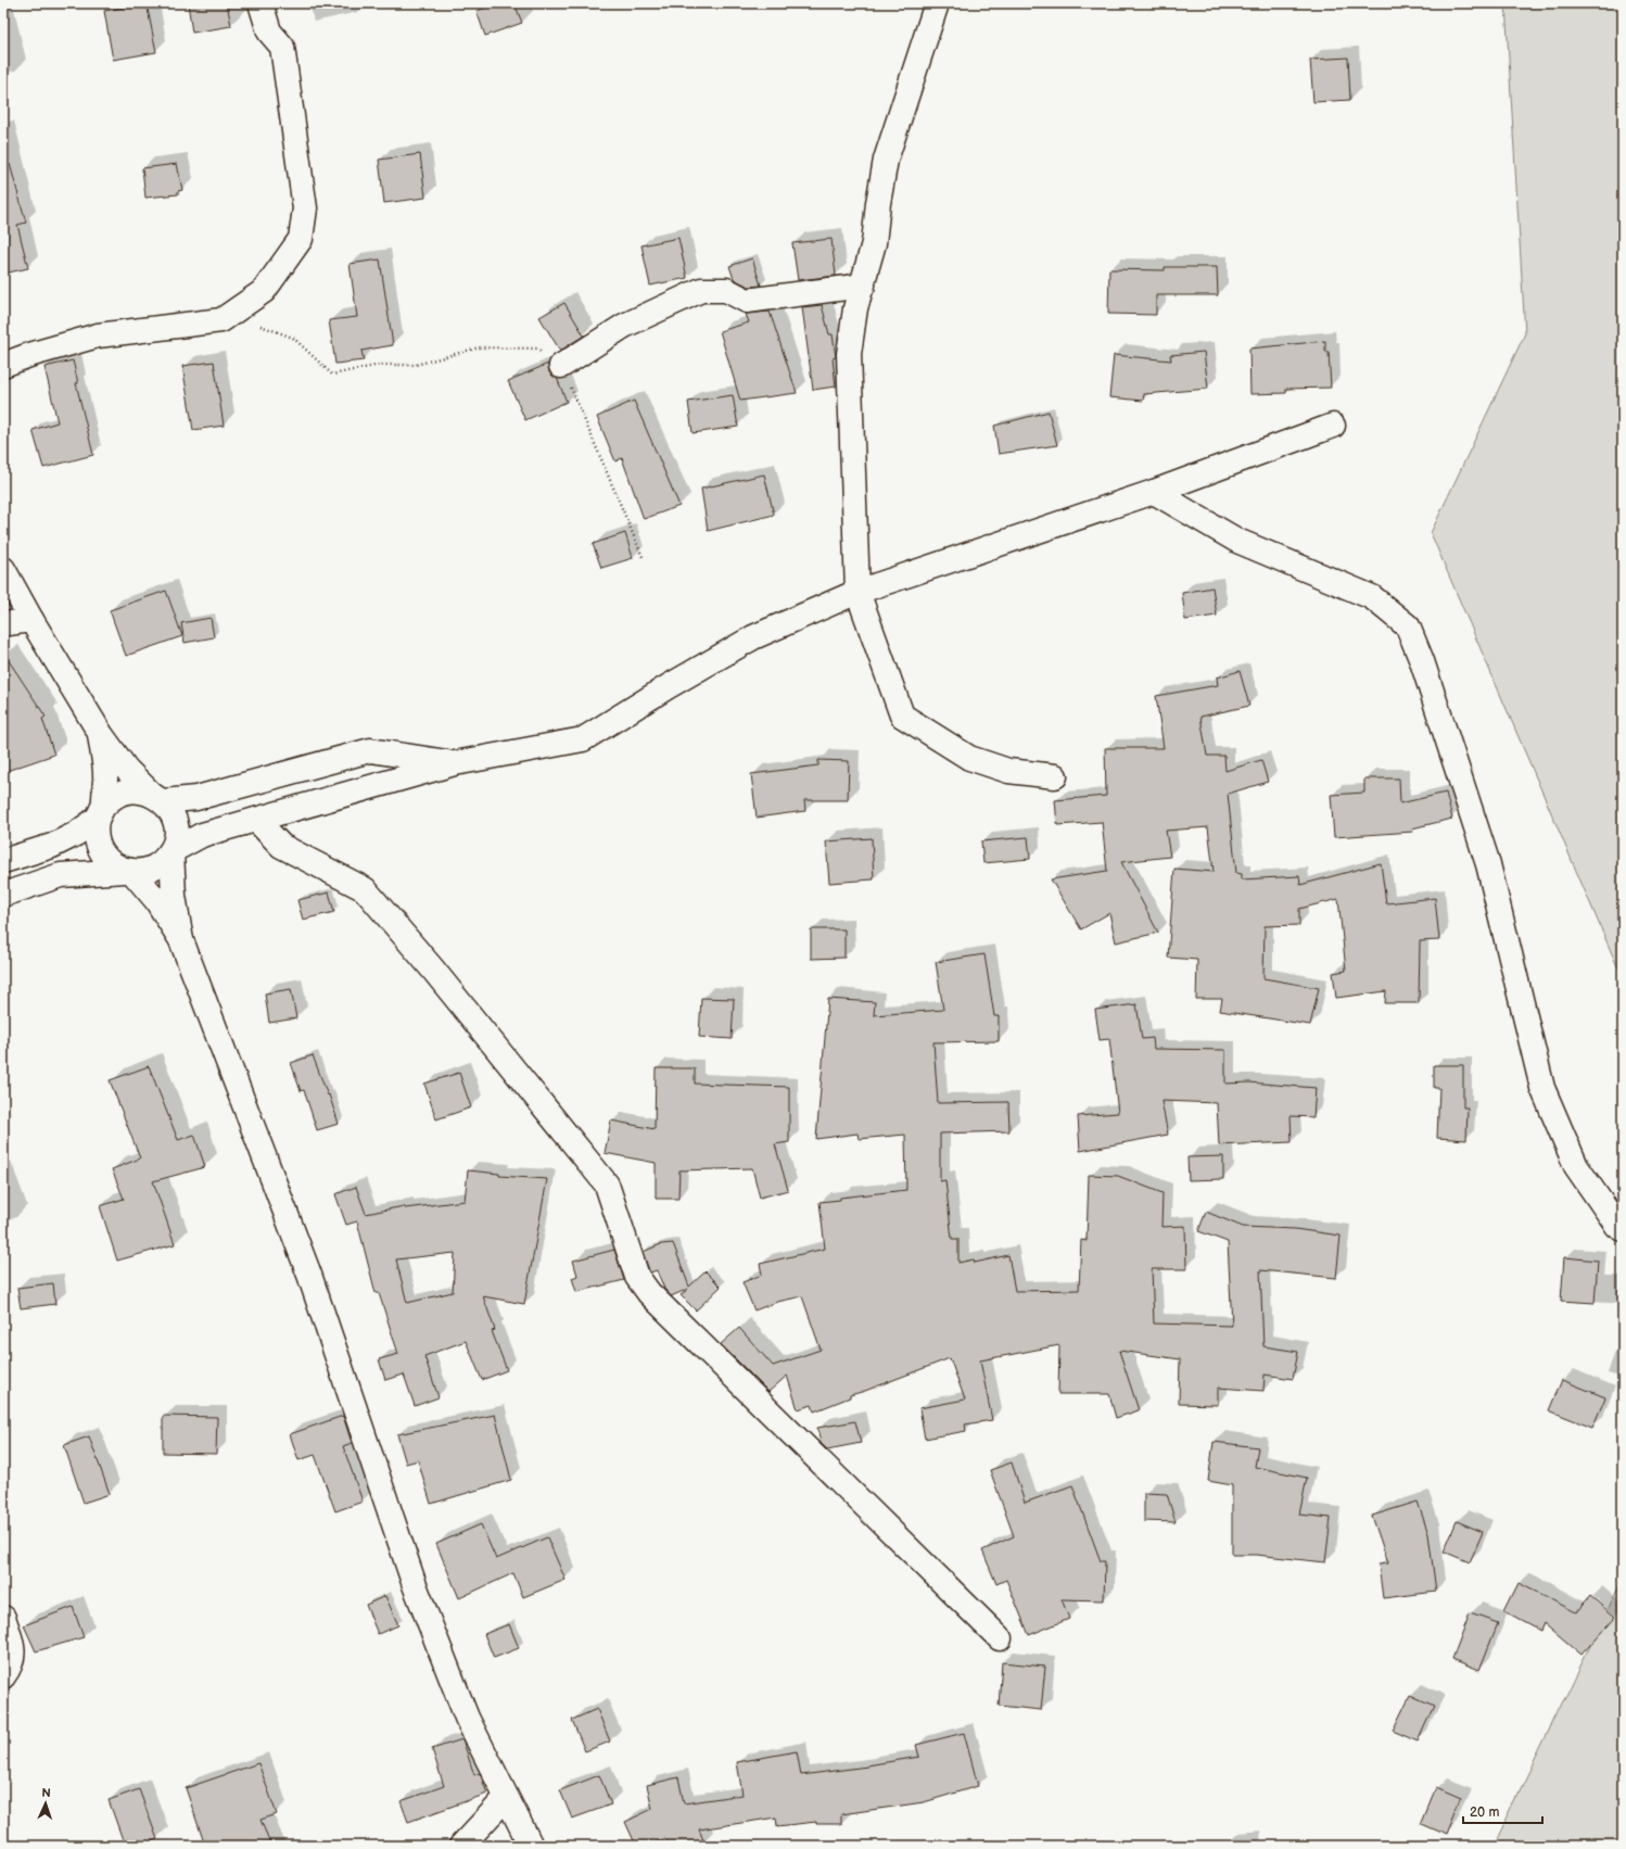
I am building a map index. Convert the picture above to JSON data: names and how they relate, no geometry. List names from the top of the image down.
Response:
{
  "scale_bar": "20 m",
  "north": "top"
}
